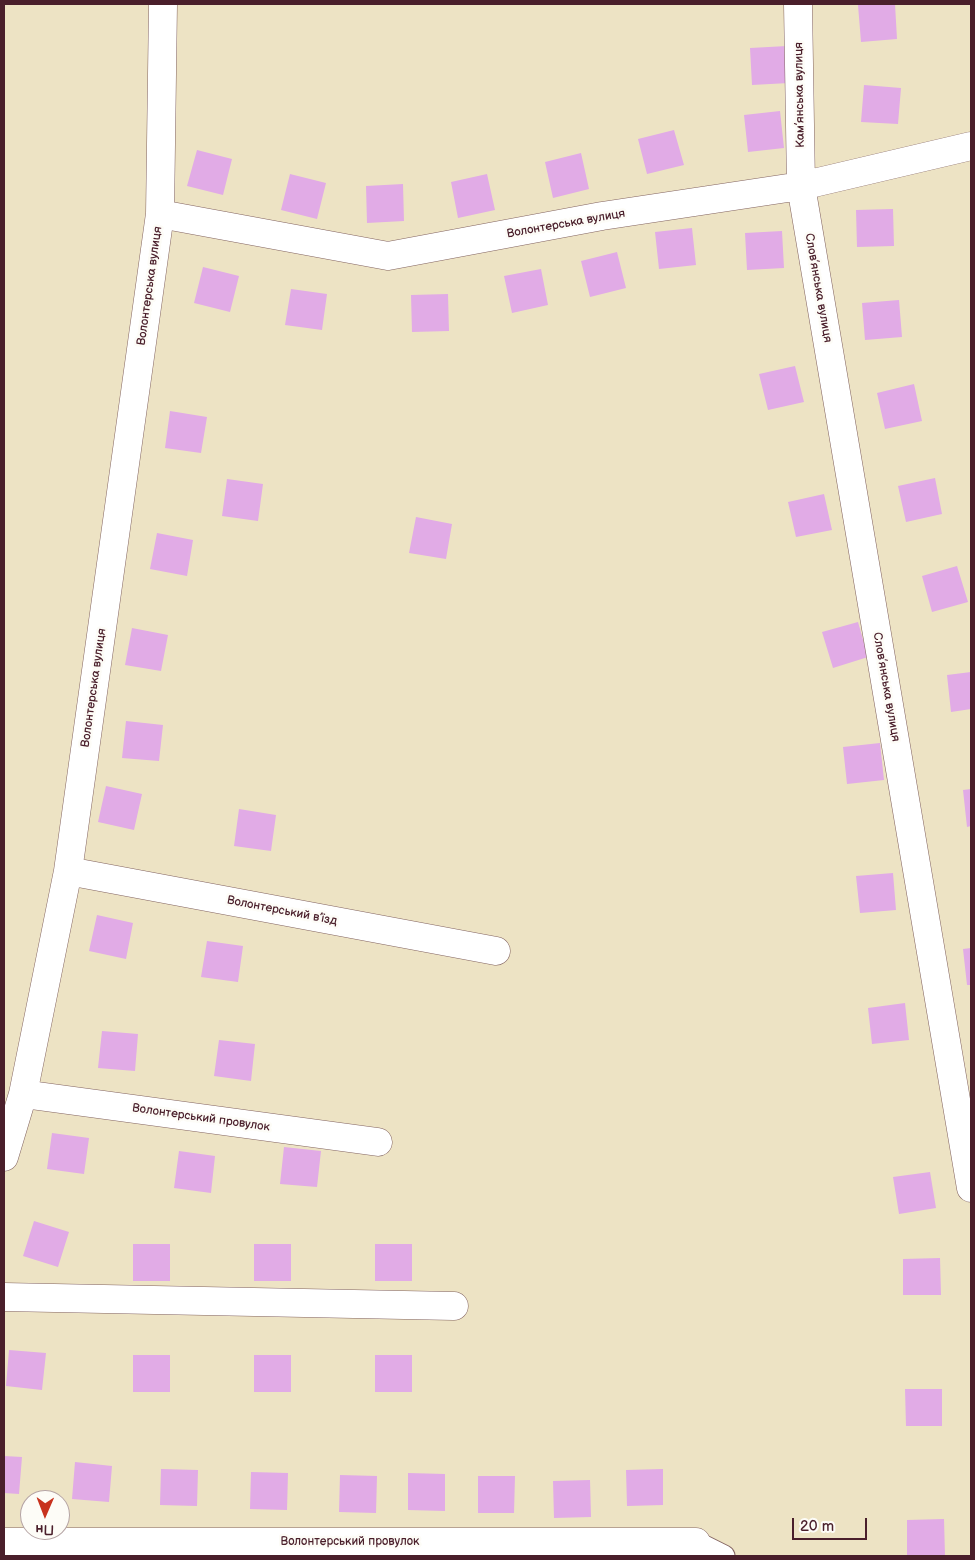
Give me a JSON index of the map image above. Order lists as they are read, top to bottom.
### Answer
{
  "streets": {
    "street": [
      "Кам’янська вулиця",
      "Волонтерська вулиця",
      "Слов’янська вулиця",
      "Волонтерський в’їзд",
      "Волонтерський провулок"
    ]
  },
  "crossings": [
    ["Кам’янська вулиця", "Волонтерська вулиця"],
    ["Кам’янська вулиця", "Слов’янська вулиця"],
    ["Волонтерська вулиця", "Слов’янська вулиця"],
    ["Волонтерська вулиця", "Волонтерський в’їзд"],
    ["Волонтерська вулиця", "Волонтерський провулок"]
  ],
  "scale_bar": "20 m",
  "north": "bottom"
}
